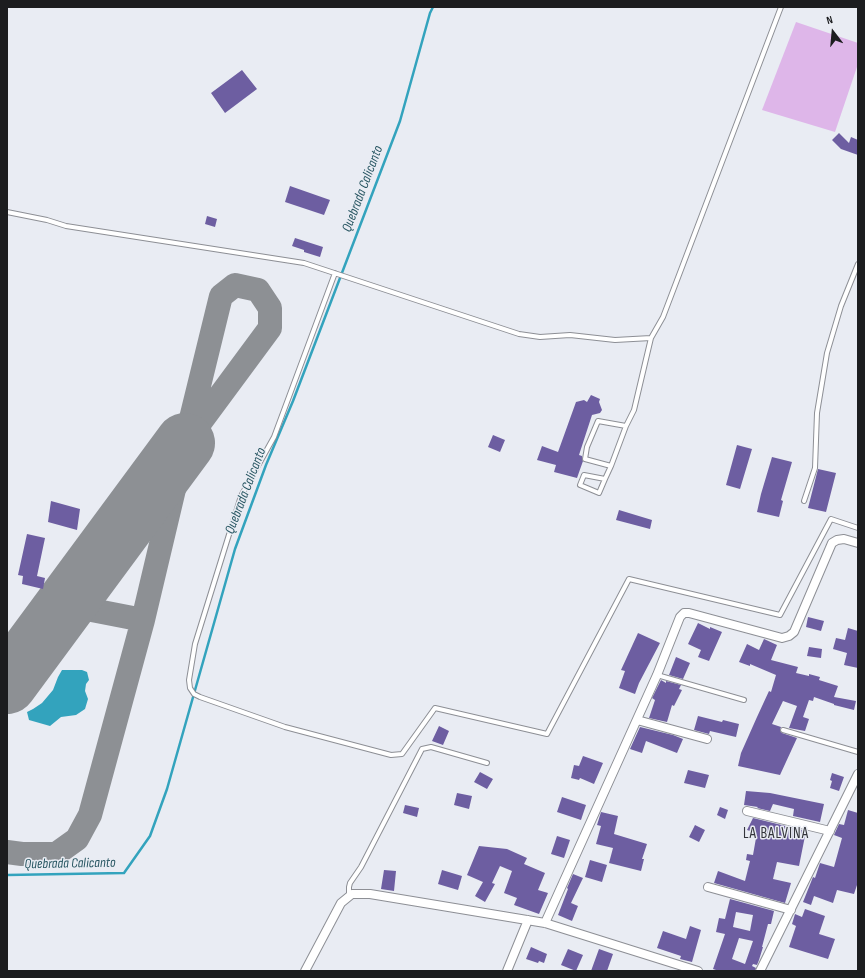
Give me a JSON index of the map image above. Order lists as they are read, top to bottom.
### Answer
{
  "districts": ["LA BALVINA"],
  "water": ["Quebrada Calicanto"],
  "north": "top"
}
